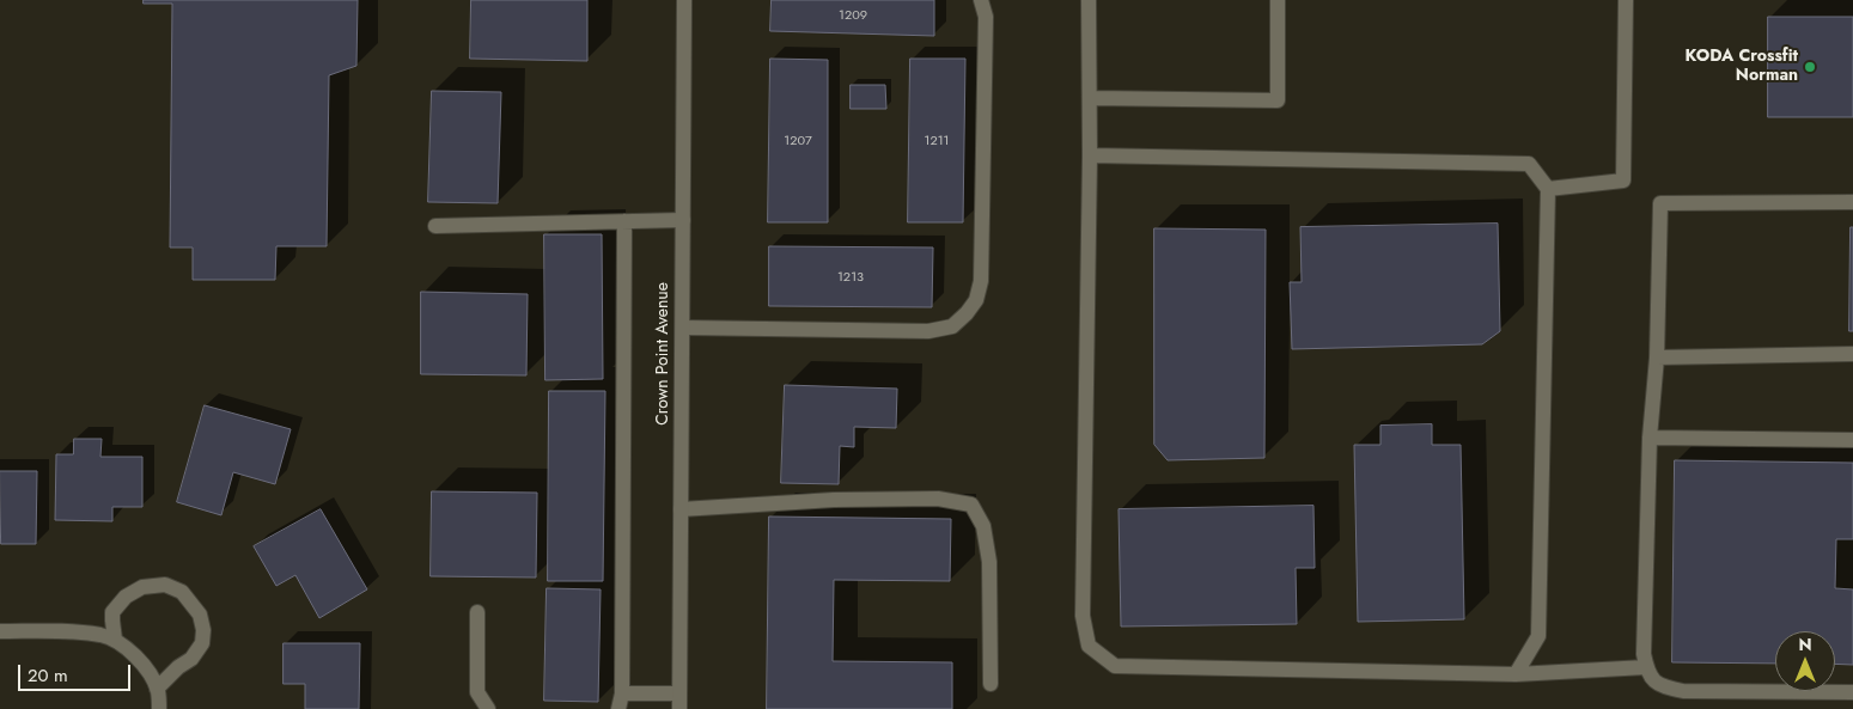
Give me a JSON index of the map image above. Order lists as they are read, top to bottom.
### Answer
{
  "streets": {
    "street": ["Crown Point Avenue"]
  },
  "places": ["KODA Crossfit Norman"],
  "house_numbers": [
    "1209",
    "1207",
    "1211",
    "1213"
  ],
  "scale_bar": "20 m",
  "north": "top"
}
